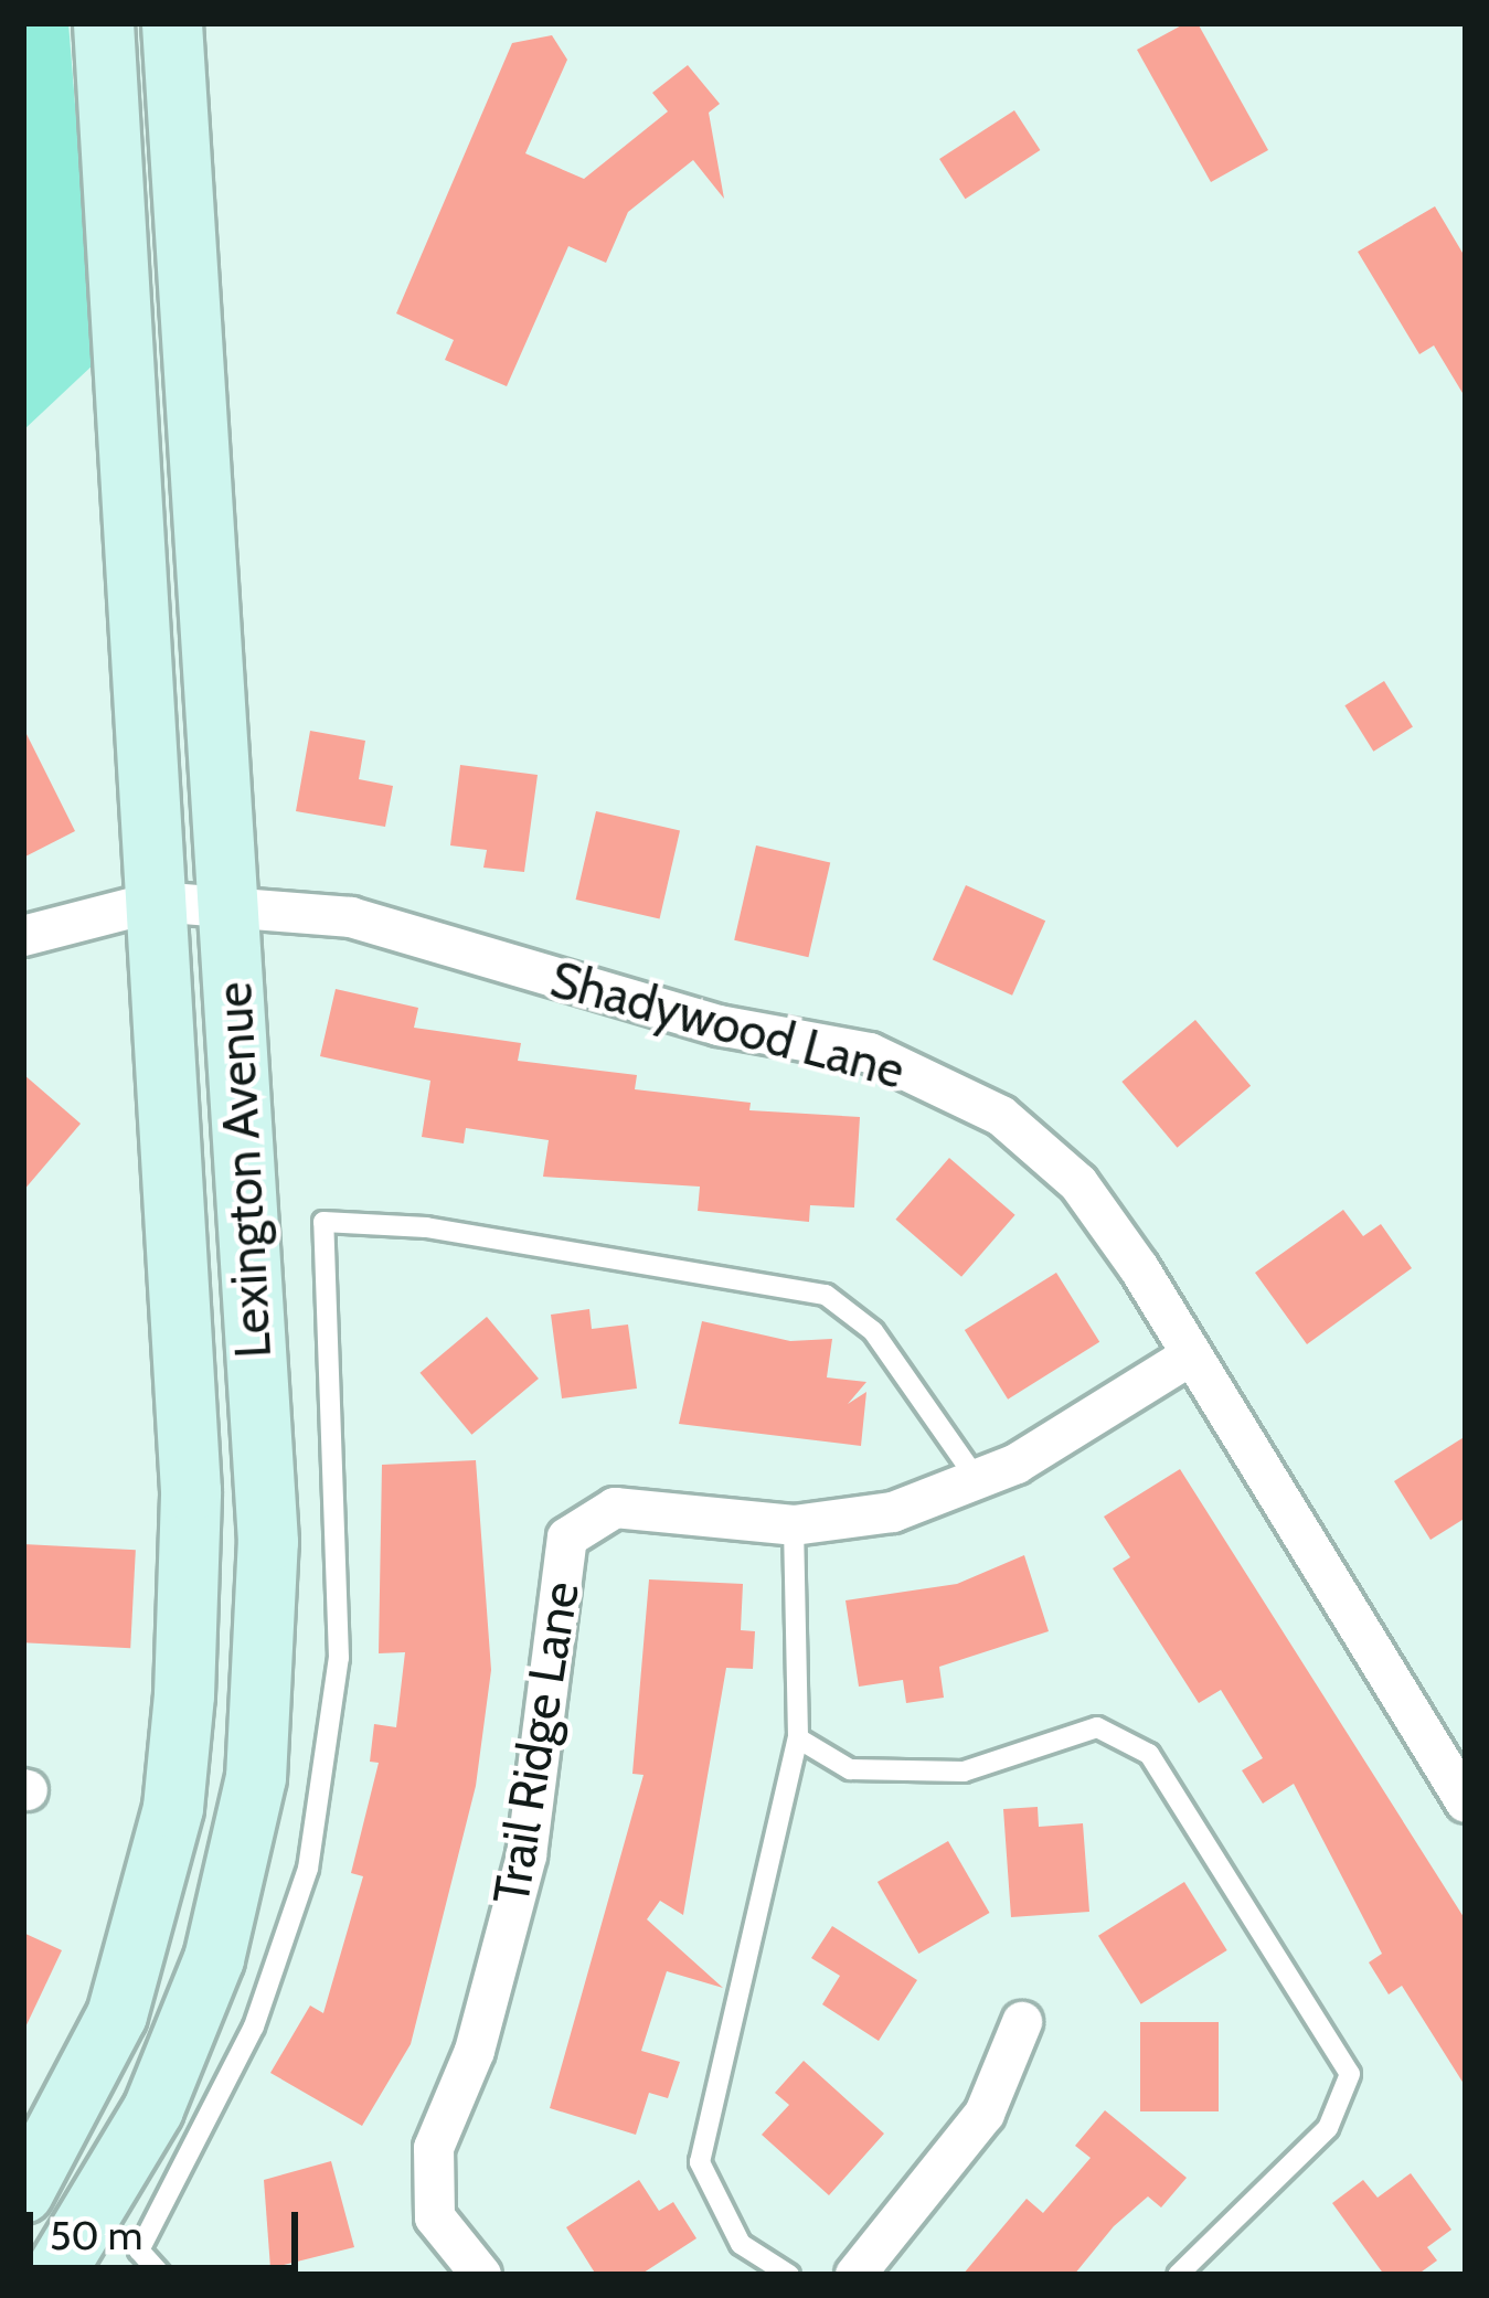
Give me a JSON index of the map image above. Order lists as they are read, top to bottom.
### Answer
{
  "streets": {
    "street": ["Shadywood Lane", "Lexington Avenue", "Trail Ridge Lane"]
  },
  "crossings": [
    ["Shadywood Lane", "Lexington Avenue"],
    ["Shadywood Lane", "Trail Ridge Lane"]
  ],
  "scale_bar": "50 m"
}
